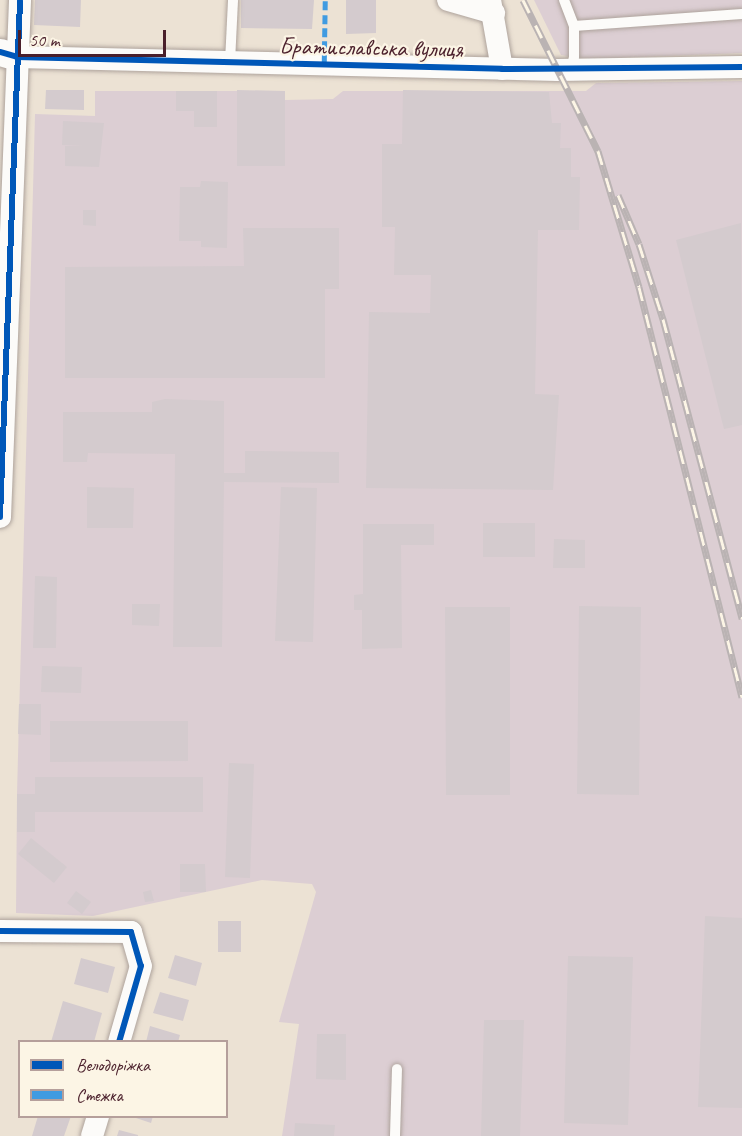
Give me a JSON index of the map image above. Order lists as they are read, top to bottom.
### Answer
{
  "streets": {
    "street": ["Братиславська вулиця"]
  },
  "legend": ["Велодоріжка", "Стежка"],
  "scale_bar": "50 m"
}
